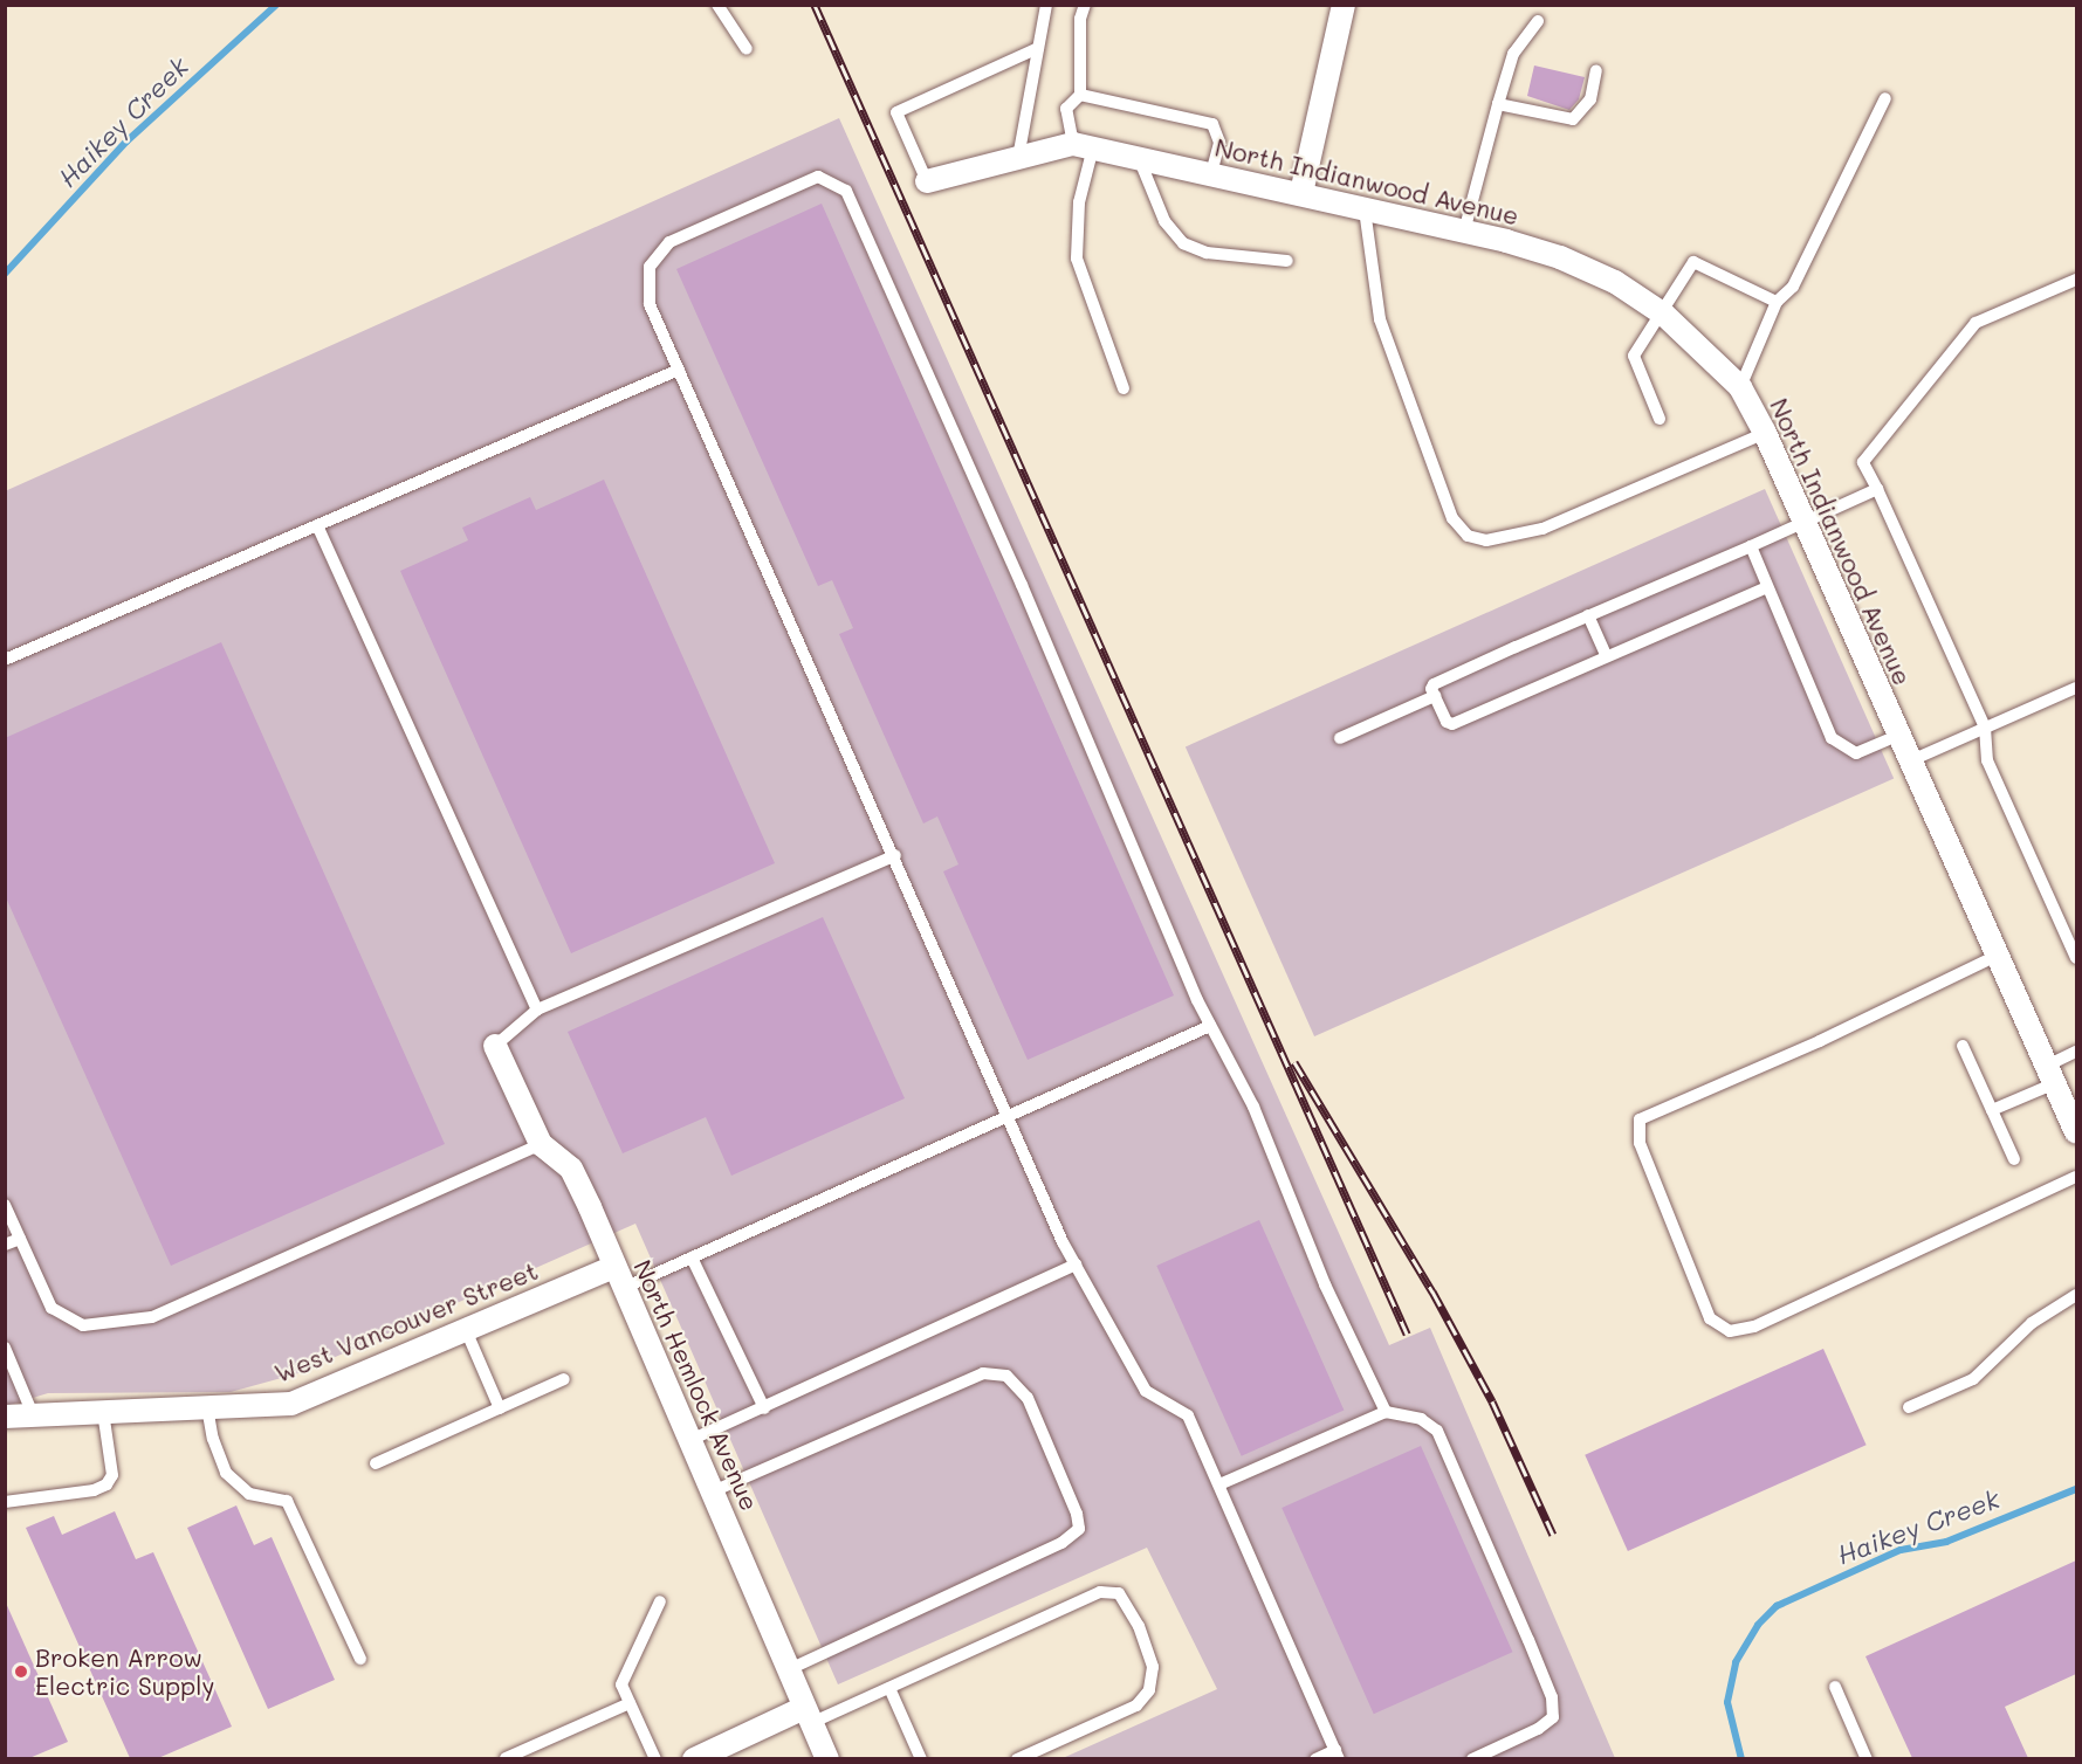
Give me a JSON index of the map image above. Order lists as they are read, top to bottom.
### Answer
{
  "streets": {
    "street": ["North Indianwood Avenue", "West Vancouver Street", "North Hemlock Avenue"]
  },
  "crossings": [
    ["West Vancouver Street", "North Hemlock Avenue"]
  ],
  "water": ["Haikey Creek"],
  "places": ["Broken Arrow Electric Supply"]
}
